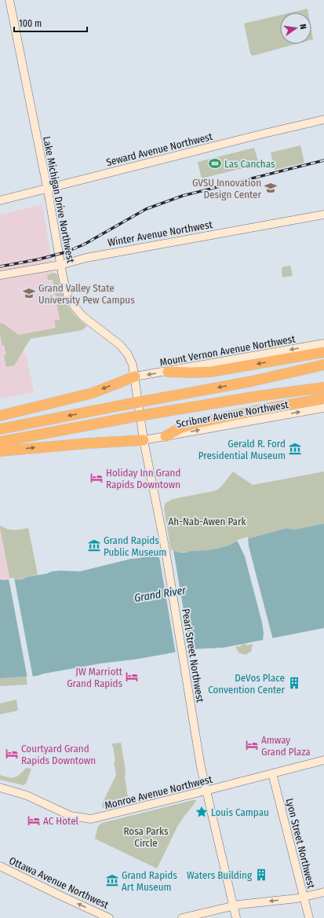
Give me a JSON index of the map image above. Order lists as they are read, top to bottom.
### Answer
{
  "streets": {
    "street": [
      "Seward Avenue Northwest",
      "Lake Michigan Drive Northwest",
      "Winter Avenue Northwest",
      "Mount Vernon Avenue Northwest",
      "Scribner Avenue Northwest",
      "Pearl Street Northwest",
      "Monroe Avenue Northwest",
      "Lyon Street Northwest",
      "Ottawa Avenue Northwest"
    ]
  },
  "crossings": [
    ["Seward Avenue Northwest", "Lake Michigan Drive Northwest"],
    ["Lake Michigan Drive Northwest", "Winter Avenue Northwest"],
    ["Lake Michigan Drive Northwest", "Mount Vernon Avenue Northwest"],
    ["Lake Michigan Drive Northwest", "Pearl Street Northwest"],
    ["Mount Vernon Avenue Northwest", "Pearl Street Northwest"],
    ["Scribner Avenue Northwest", "Pearl Street Northwest"],
    ["Pearl Street Northwest", "Monroe Avenue Northwest"],
    ["Monroe Avenue Northwest", "Lyon Street Northwest"]
  ],
  "one_way": ["Mount Vernon Avenue Northwest", "Scribner Avenue Northwest", "Ottawa Avenue Northwest"],
  "water": ["Grand River"],
  "parks": ["Ah-Nab-Awen Park", "Rosa Parks Circle"],
  "places": {
    "sports": ["Las Canchas"],
    "school or university": ["GVSU Innovation Design Center", "Grand Valley State University Pew Campus"],
    "museum": ["Gerald R. Ford Presidential Museum", "Grand Rapids Public Museum", "Grand Rapids Art Museum"],
    "hotel": [
      "Holiday Inn Grand Rapids Downtown",
      "JW Marriott Grand Rapids",
      "Amway Grand Plaza",
      "Courtyard Grand Rapids Downtown",
      "AC Hotel"
    ],
    "building": ["DeVos Place Convention Center", "Waters Building"],
    "place": ["Louis Campau"]
  },
  "scale_bar": "100 m",
  "north": "right"
}
